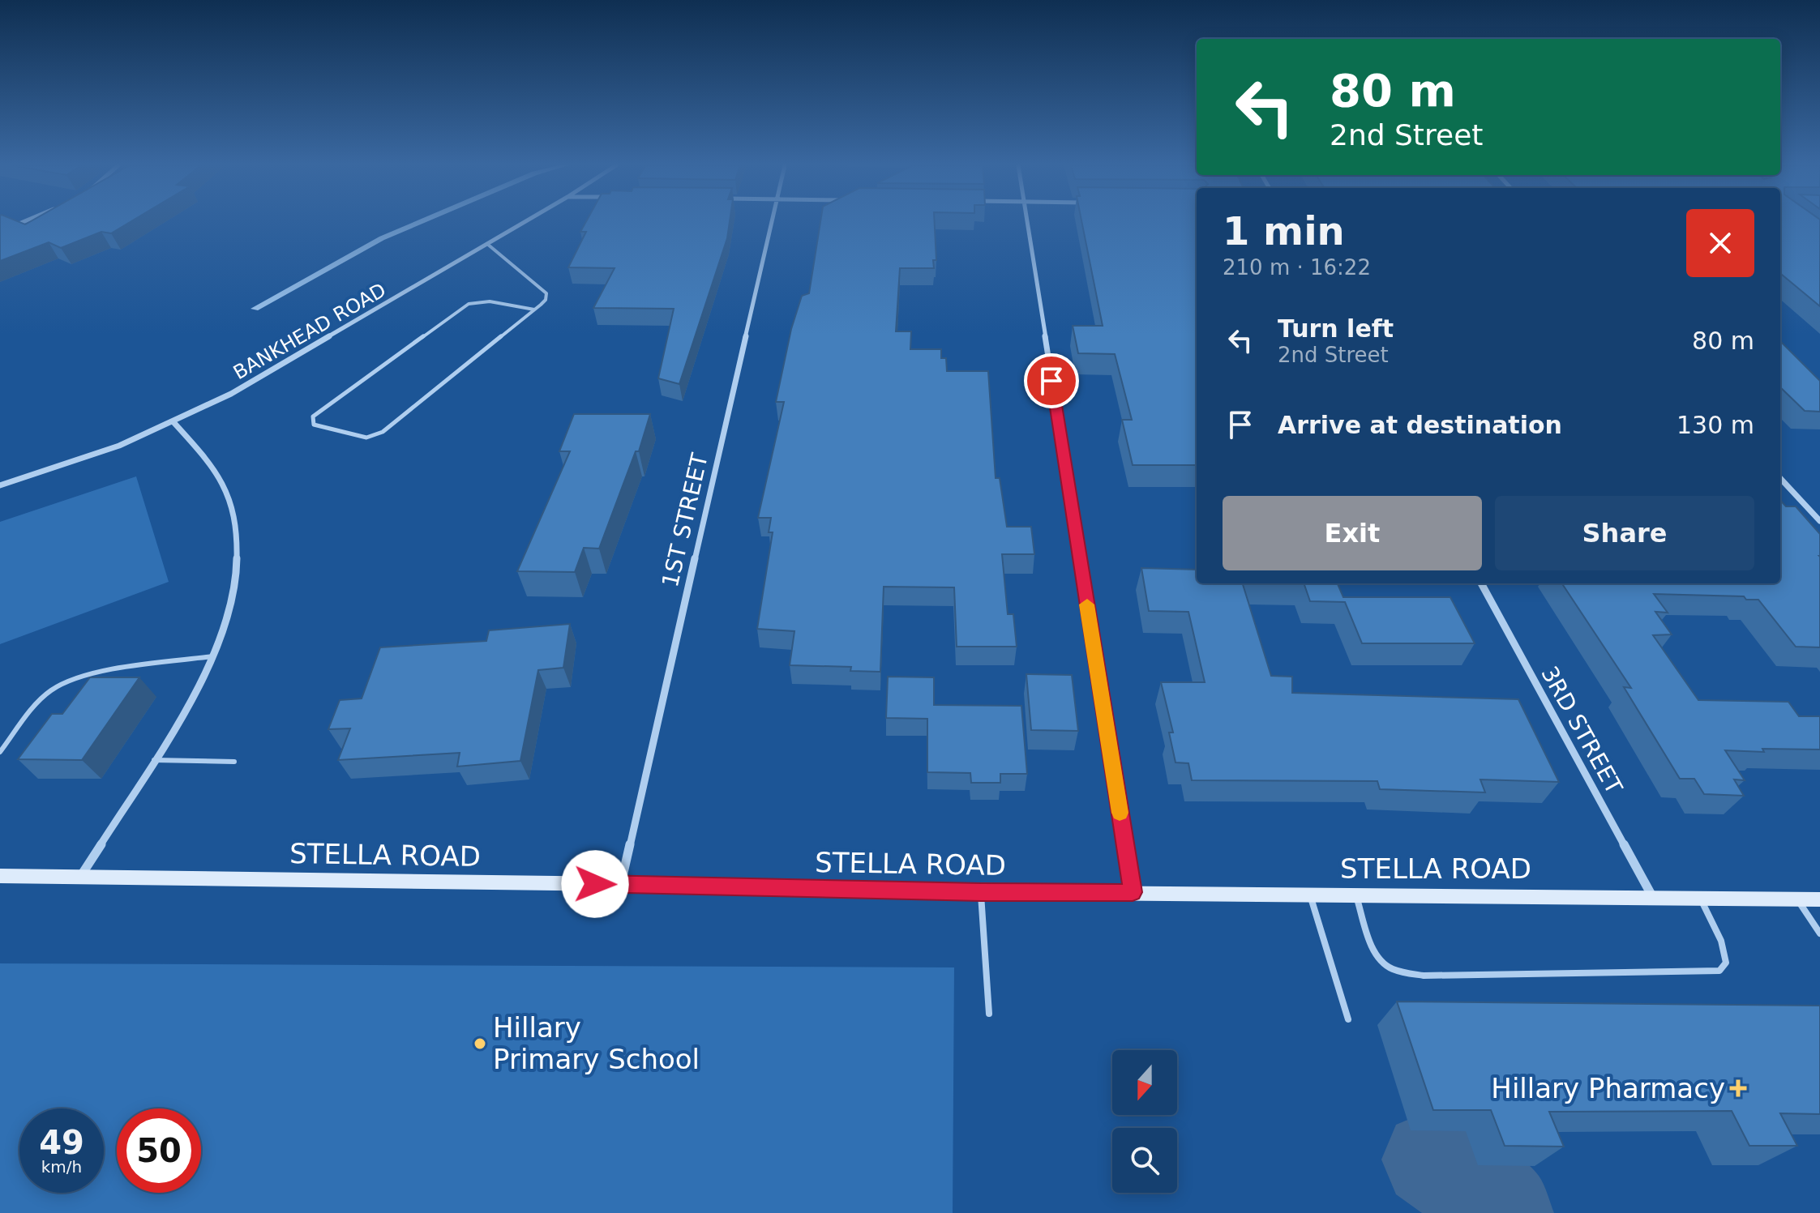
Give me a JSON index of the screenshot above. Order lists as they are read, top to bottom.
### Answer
{
  "streets": {
    "main road": ["STELLA ROAD"],
    "street": ["BANKHEAD ROAD", "1ST STREET", "3RD STREET"]
  },
  "crossings": [
    ["1ST STREET", "STELLA ROAD"],
    ["3RD STREET", "STELLA ROAD"]
  ],
  "places": {
    "other": ["Hillary Primary School"],
    "health": ["Hillary Pharmacy"]
  },
  "north": "bottom",
  "page": {
    "turn": ["80 m", "2nd Street"],
    "heading": ["1 min", "210 m · 16:22"],
    "list": [
      {
        "name": "Turn left",
        "note": "2nd Street",
        "value": "80 m"
      },
      {
        "name": "Arrive at destination",
        "value": "130 m"
      }
    ],
    "buttons": ["Exit", "Share"],
    "speed": "49 km/h",
    "limit": "50"
  }
}
